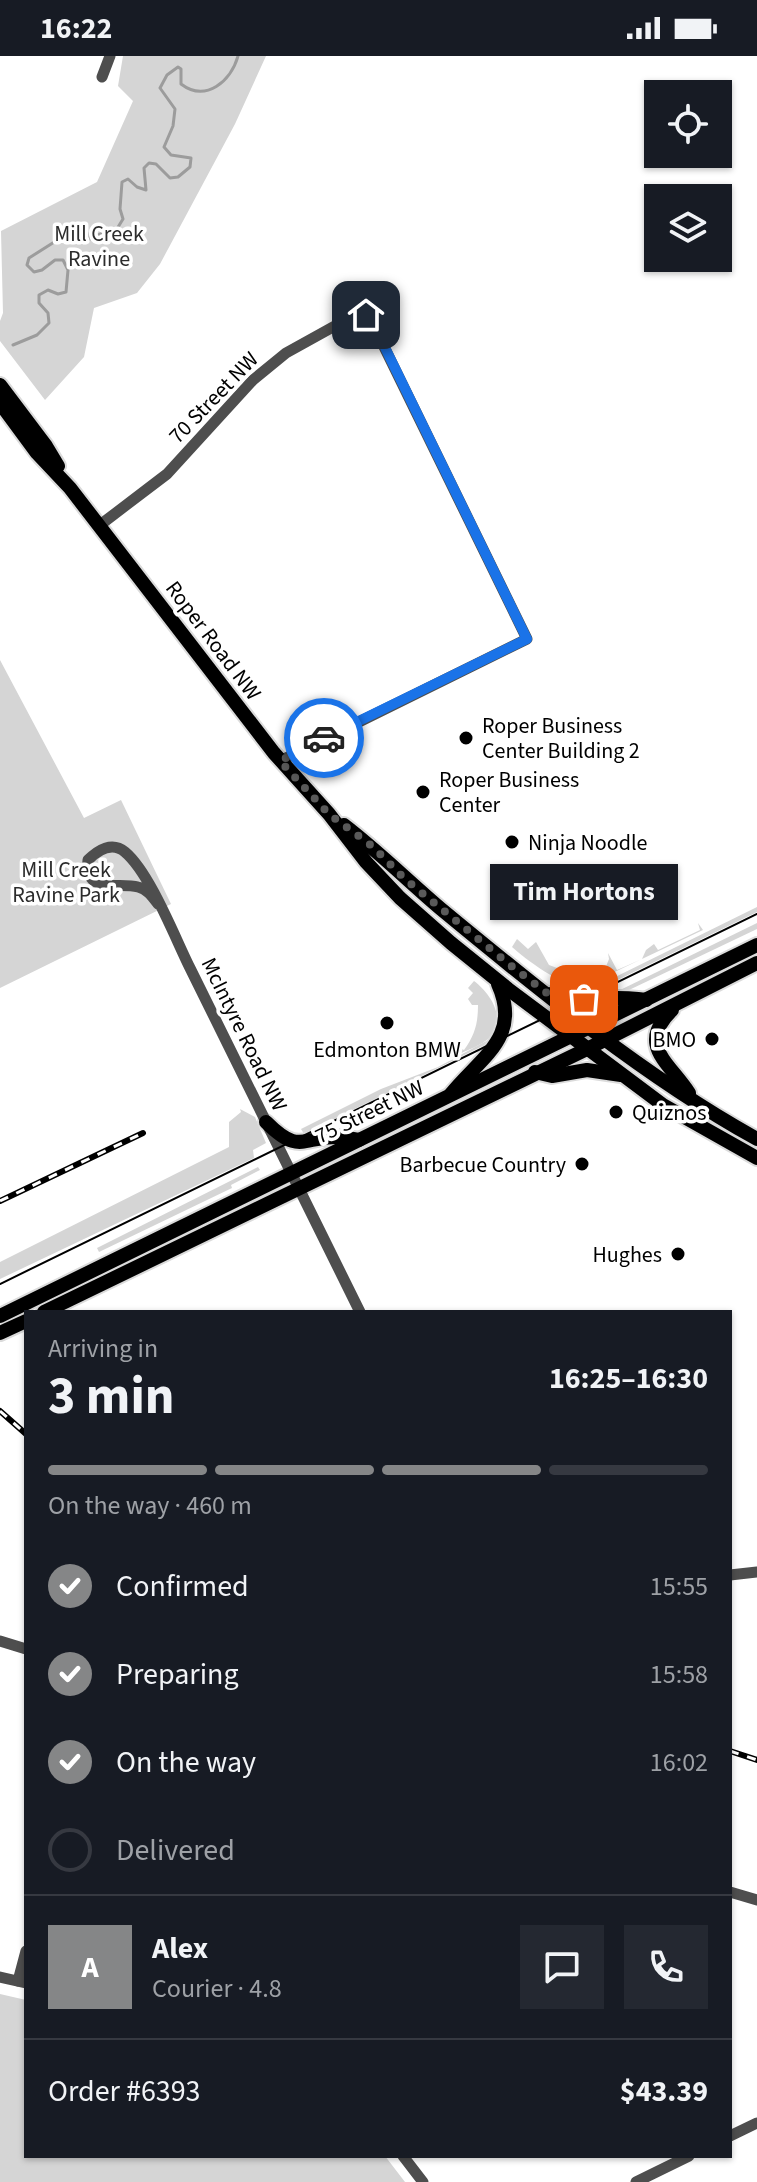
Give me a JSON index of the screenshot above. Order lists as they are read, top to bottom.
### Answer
{
  "streets": {
    "main road": ["Roper Road NW", "75 Street NW"],
    "street": ["70 Street NW", "McIntyre Road NW"]
  },
  "crossings": [
    ["70 Street NW", "Roper Road NW"],
    ["Roper Road NW", "75 Street NW"],
    ["McIntyre Road NW", "75 Street NW"]
  ],
  "parks": ["Mill Creek Ravine", "Mill Creek Ravine Park"],
  "places": [
    "Roper Business Center Building 2",
    "Roper Business Center",
    "Ninja Noodle",
    "Tim Hortons",
    "Edmonton BMW",
    "BMO",
    "Quiznos",
    "Barbecue Country",
    "Hughes"
  ],
  "page": {
    "status": "16:22",
    "bubble": "Tim Hortons",
    "heading": ["3 min", "Arriving in", "16:25–16:30"],
    "panel": [
      "Alex",
      "Courier · 4.8",
      "Order #6393",
      "$43.39"
    ],
    "bar": "On the way · 460 m",
    "list": [
      ["Confirmed", "15:55"],
      ["Preparing", "15:58"],
      ["On the way", "16:02"],
      "Delivered"
    ],
    "round": "A"
  }
}
